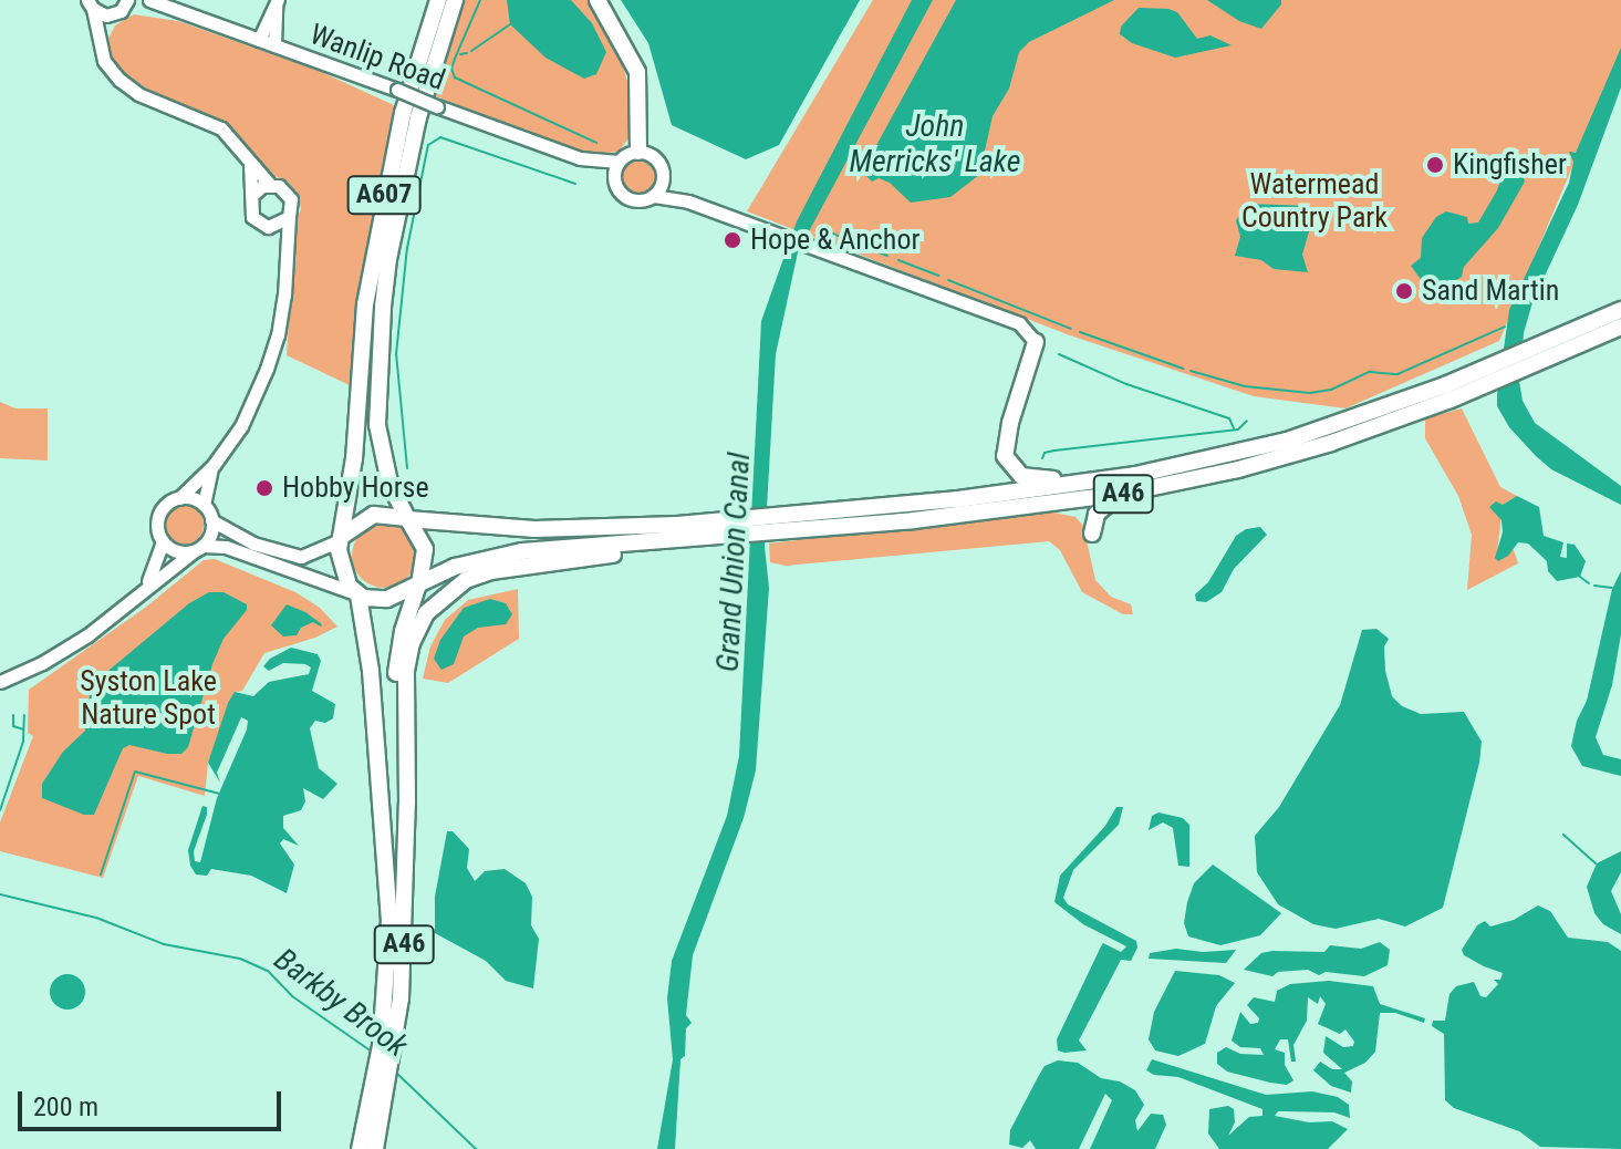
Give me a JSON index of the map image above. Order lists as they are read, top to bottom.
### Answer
{
  "streets": {
    "highway": ["A607", "A46"],
    "street": ["Wanlip Road"]
  },
  "crossings": [
    ["A607", "A46"]
  ],
  "water": ["John Merricks' Lake", "Grand Union Canal", "Barkby Brook"],
  "parks": ["Watermead Country Park", "Syston Lake Nature Spot"],
  "places": [
    "Kingfisher",
    "Hope & Anchor",
    "Sand Martin",
    "Hobby Horse"
  ],
  "scale_bar": "200 m"
}
